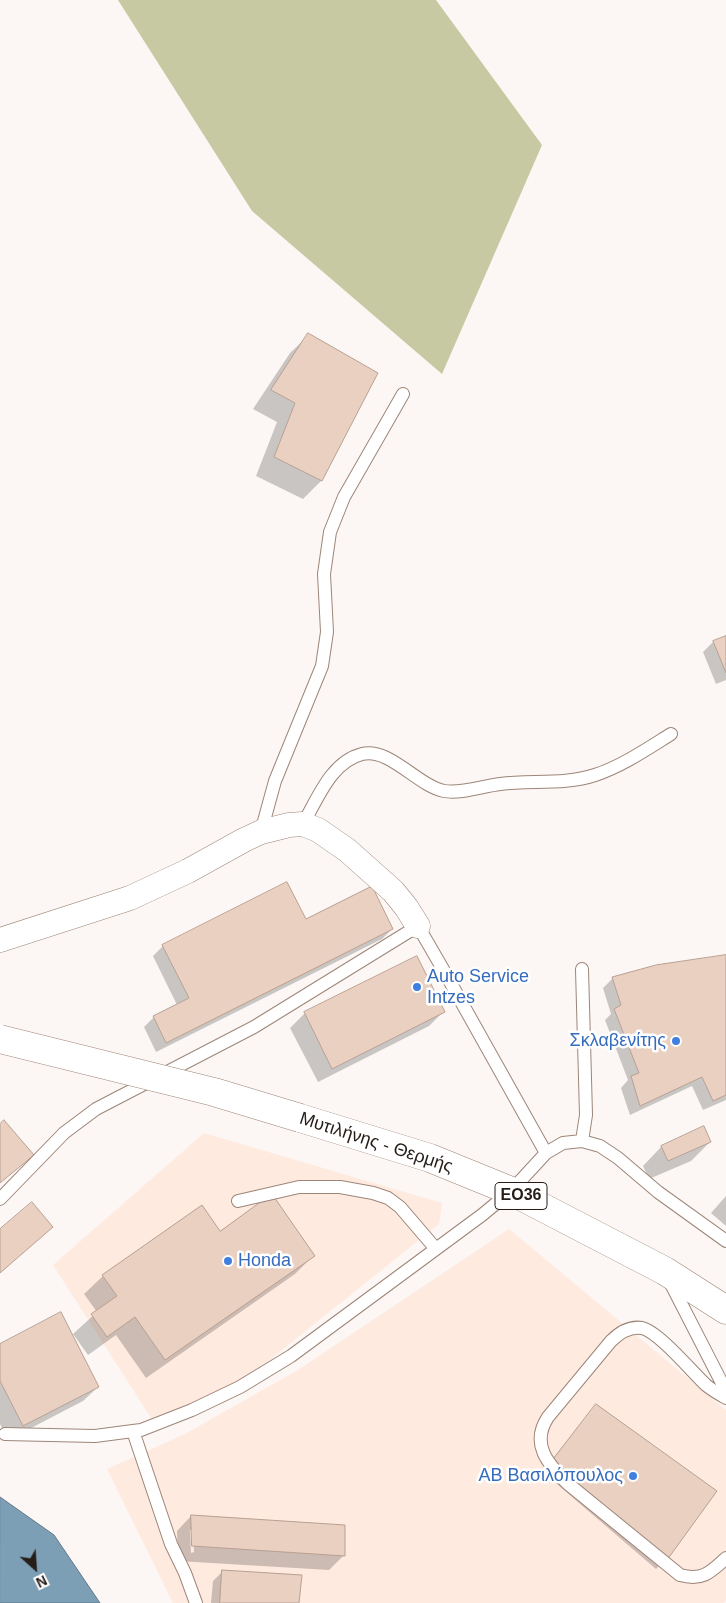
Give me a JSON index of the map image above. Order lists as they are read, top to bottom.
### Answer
{
  "streets": {
    "main road": ["Μυτιλήνης - Θερμής", "ΕΟ36"]
  },
  "places": [
    "Auto Service Intzes",
    "Σκλαβενίτης",
    "Honda",
    "ΑΒ Βασιλόπουλος"
  ],
  "north": "bottom right"
}
